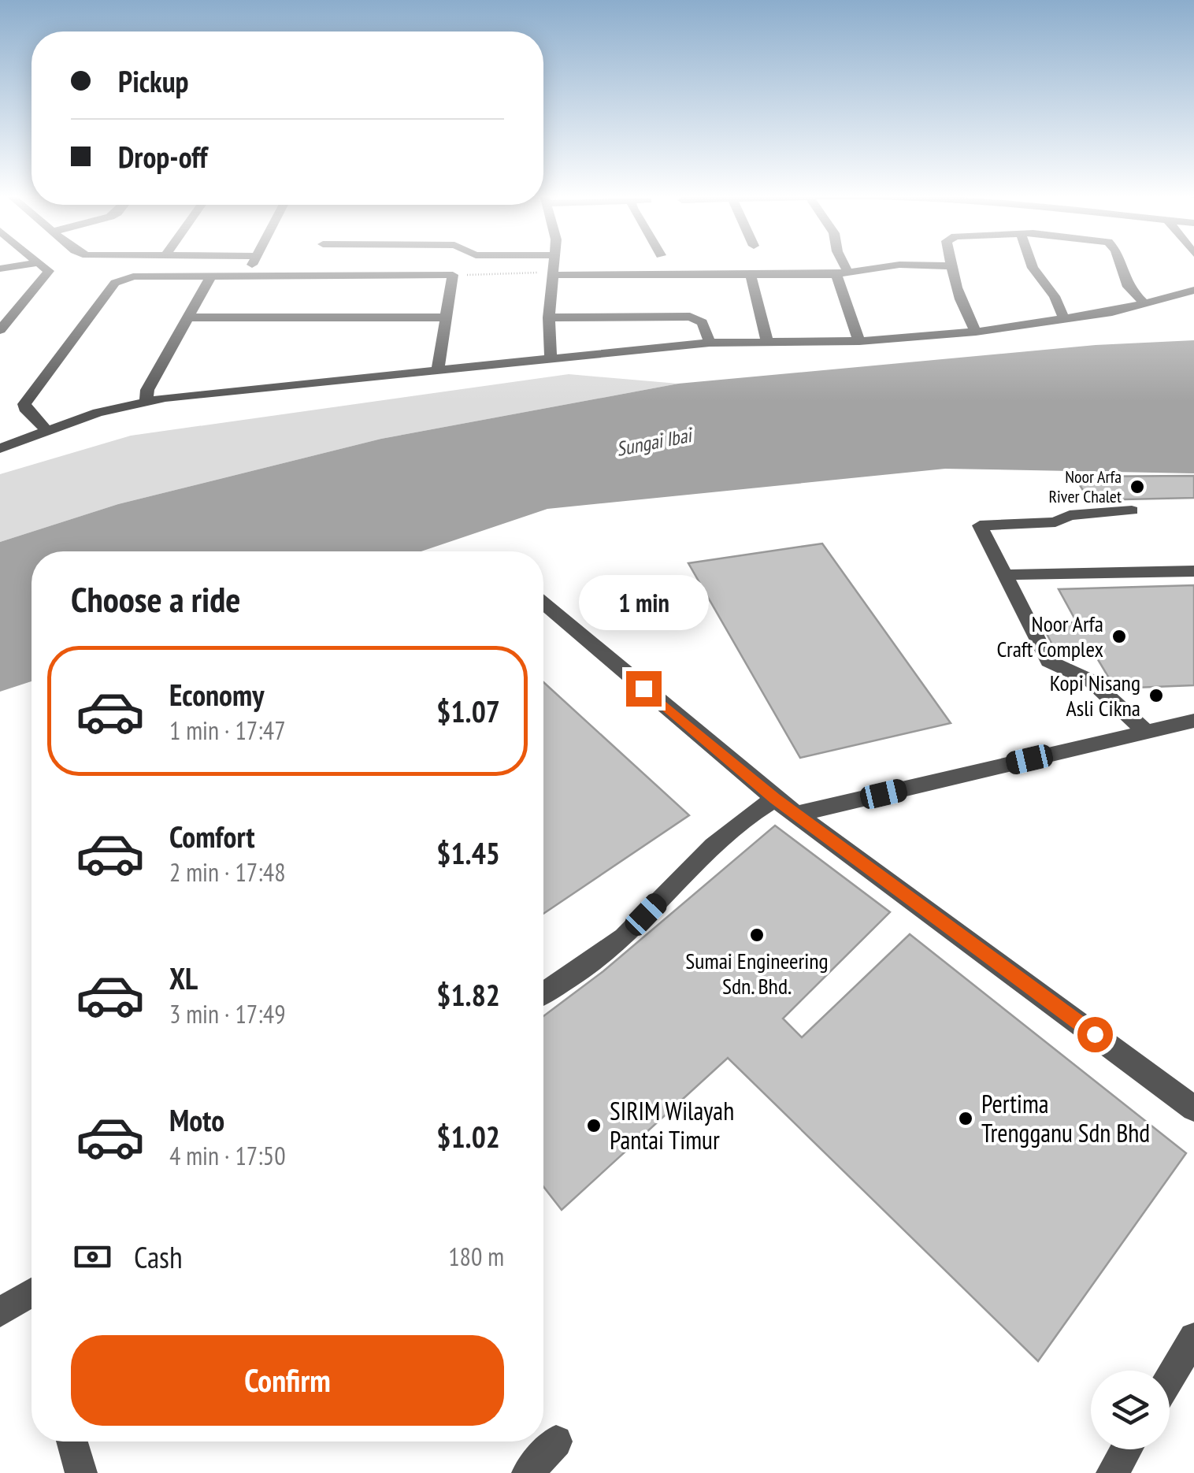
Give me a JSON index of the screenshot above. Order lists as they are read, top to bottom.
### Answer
{
  "water": ["Sungai Ibai"],
  "places": [
    "Noor Arfa River Chalet",
    "Noor Arfa Craft Complex",
    "Kopi Nisang Asli Cikna",
    "Sumai Engineering Sdn. Bhd.",
    "Pertima Trengganu Sdn Bhd",
    "SIRIM Wilayah Pantai Timur"
  ],
  "page": {
    "banner": ["Pickup", "Drop-off"],
    "heading": "Choose a ride",
    "bubble": "1 min",
    "list": [
      {
        "name": "Economy",
        "note": "1 min · 17:47",
        "value": "$1.07"
      },
      {
        "name": "Comfort",
        "note": "2 min · 17:48",
        "value": "$1.45"
      },
      {
        "name": "XL",
        "note": "3 min · 17:49",
        "value": "$1.82"
      },
      {
        "name": "Moto",
        "note": "4 min · 17:50",
        "value": "$1.02"
      }
    ],
    "pay": ["Cash", "180 m"],
    "buttons": "Confirm"
  }
}
